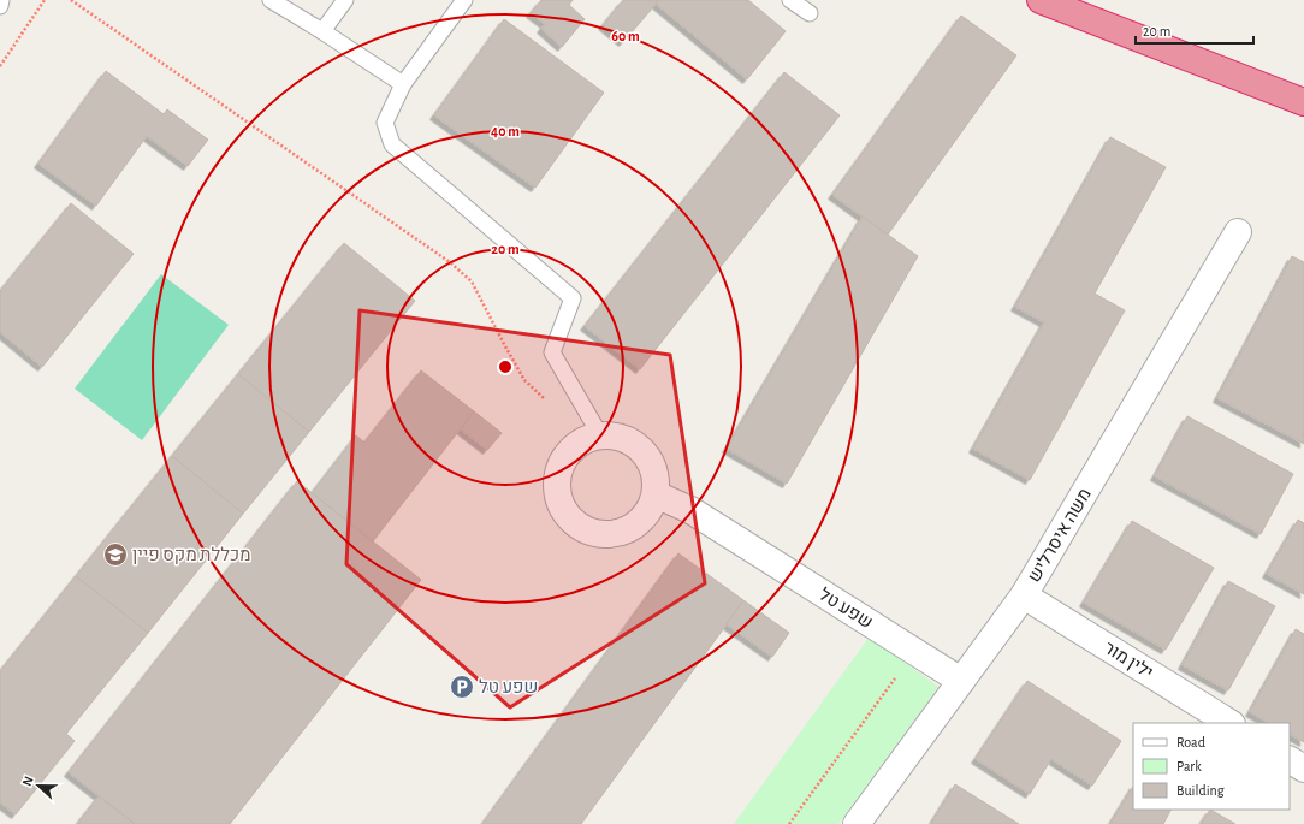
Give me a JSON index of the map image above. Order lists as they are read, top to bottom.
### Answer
{
  "streets": {
    "street": ["משה איסרליש", "שפע טל", "ילין מור"]
  },
  "crossings": [
    ["משה איסרליש", "שפע טל"],
    ["משה איסרליש", "ילין מור"]
  ],
  "places": {
    "school or university": ["מכללת מקס פיין"],
    "parking": ["שפע טל"]
  },
  "legend": ["Road", "Park", "Building"],
  "scale_bar": "20 m",
  "north": "left",
  "rings": ["60 m", "40 m", "20 m"]
}
